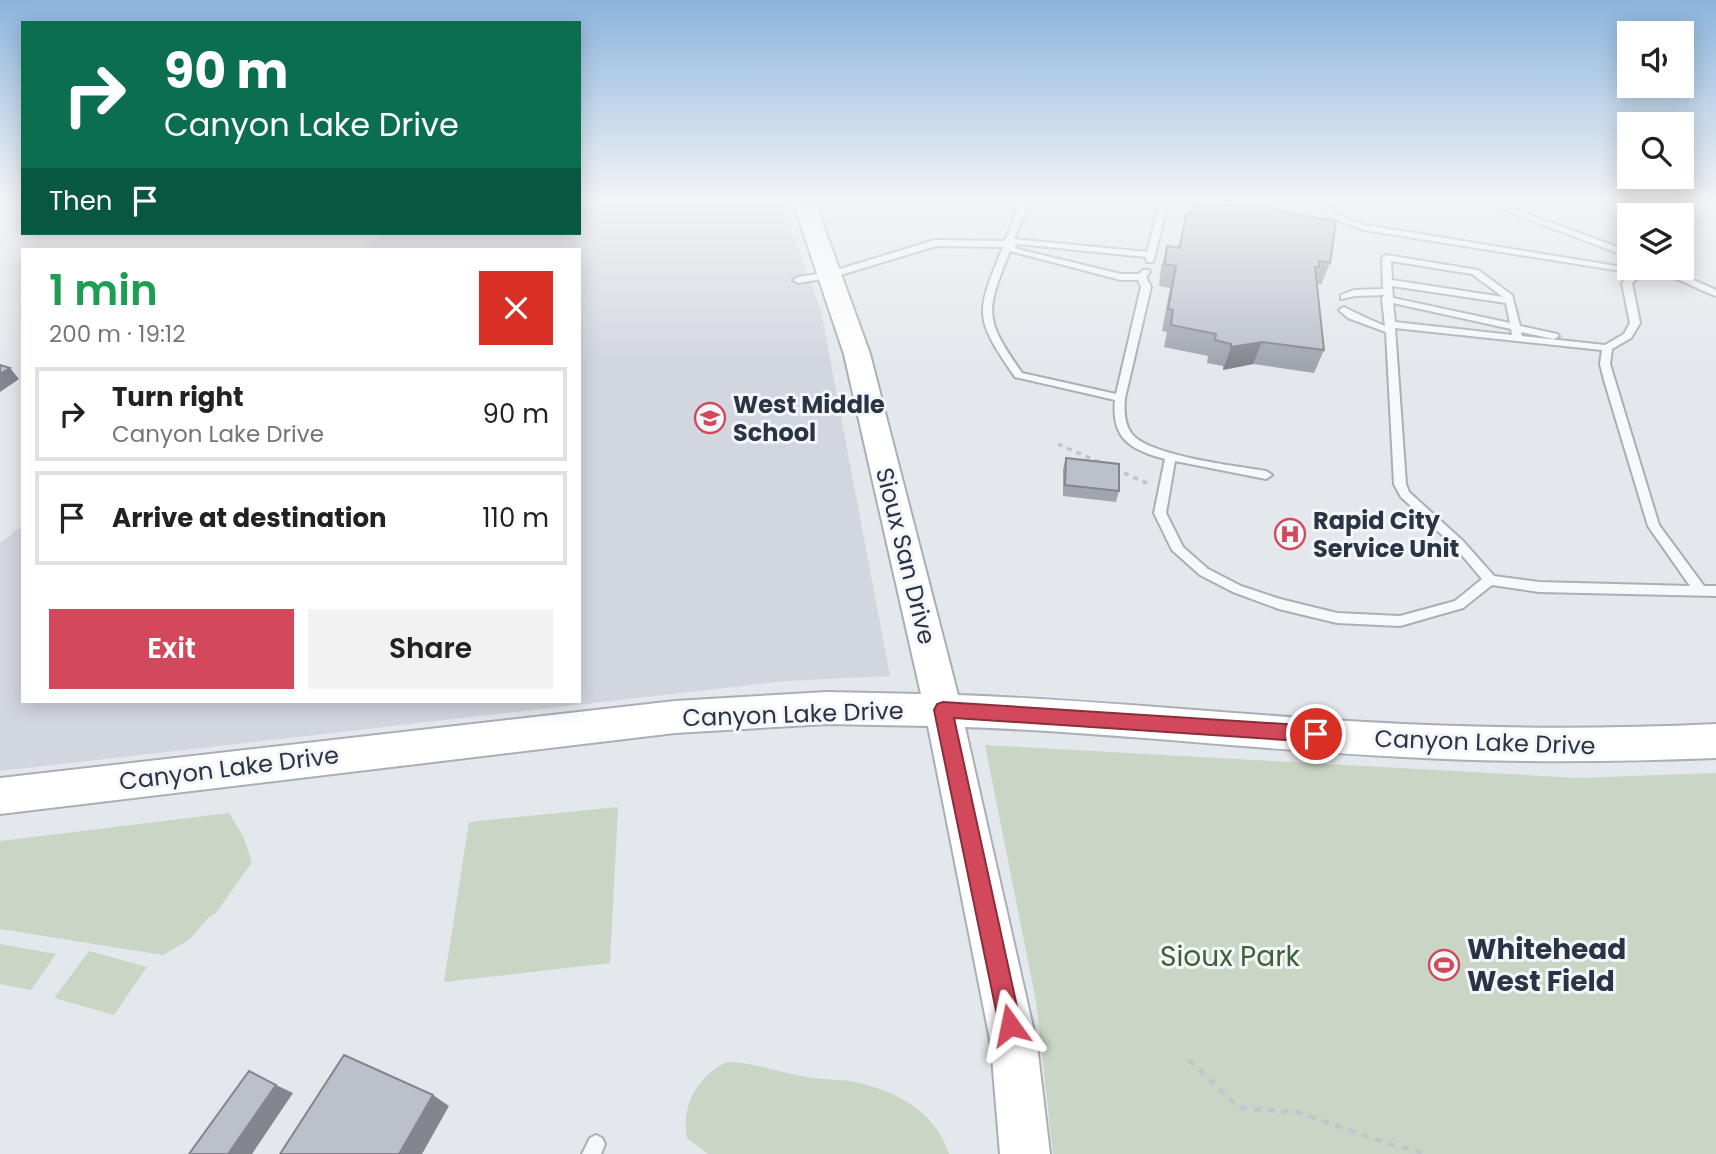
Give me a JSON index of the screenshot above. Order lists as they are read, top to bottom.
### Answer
{
  "streets": {
    "street": ["Sioux San Drive", "Canyon Lake Drive"]
  },
  "crossings": [
    ["Sioux San Drive", "Canyon Lake Drive"]
  ],
  "parks": ["Sioux Park"],
  "places": {
    "school or university": ["West Middle School"],
    "hospital": ["Rapid City Service Unit"],
    "sports": ["Whitehead West Field"]
  },
  "page": {
    "turn": ["90 m", "Canyon Lake Drive"],
    "then": "Then",
    "heading": ["1 min", "200 m · 19:12"],
    "list": [
      {
        "name": "Turn right",
        "note": "Canyon Lake Drive",
        "value": "90 m"
      },
      {
        "name": "Arrive at destination",
        "value": "110 m"
      }
    ],
    "buttons": ["Exit", "Share"]
  }
}
